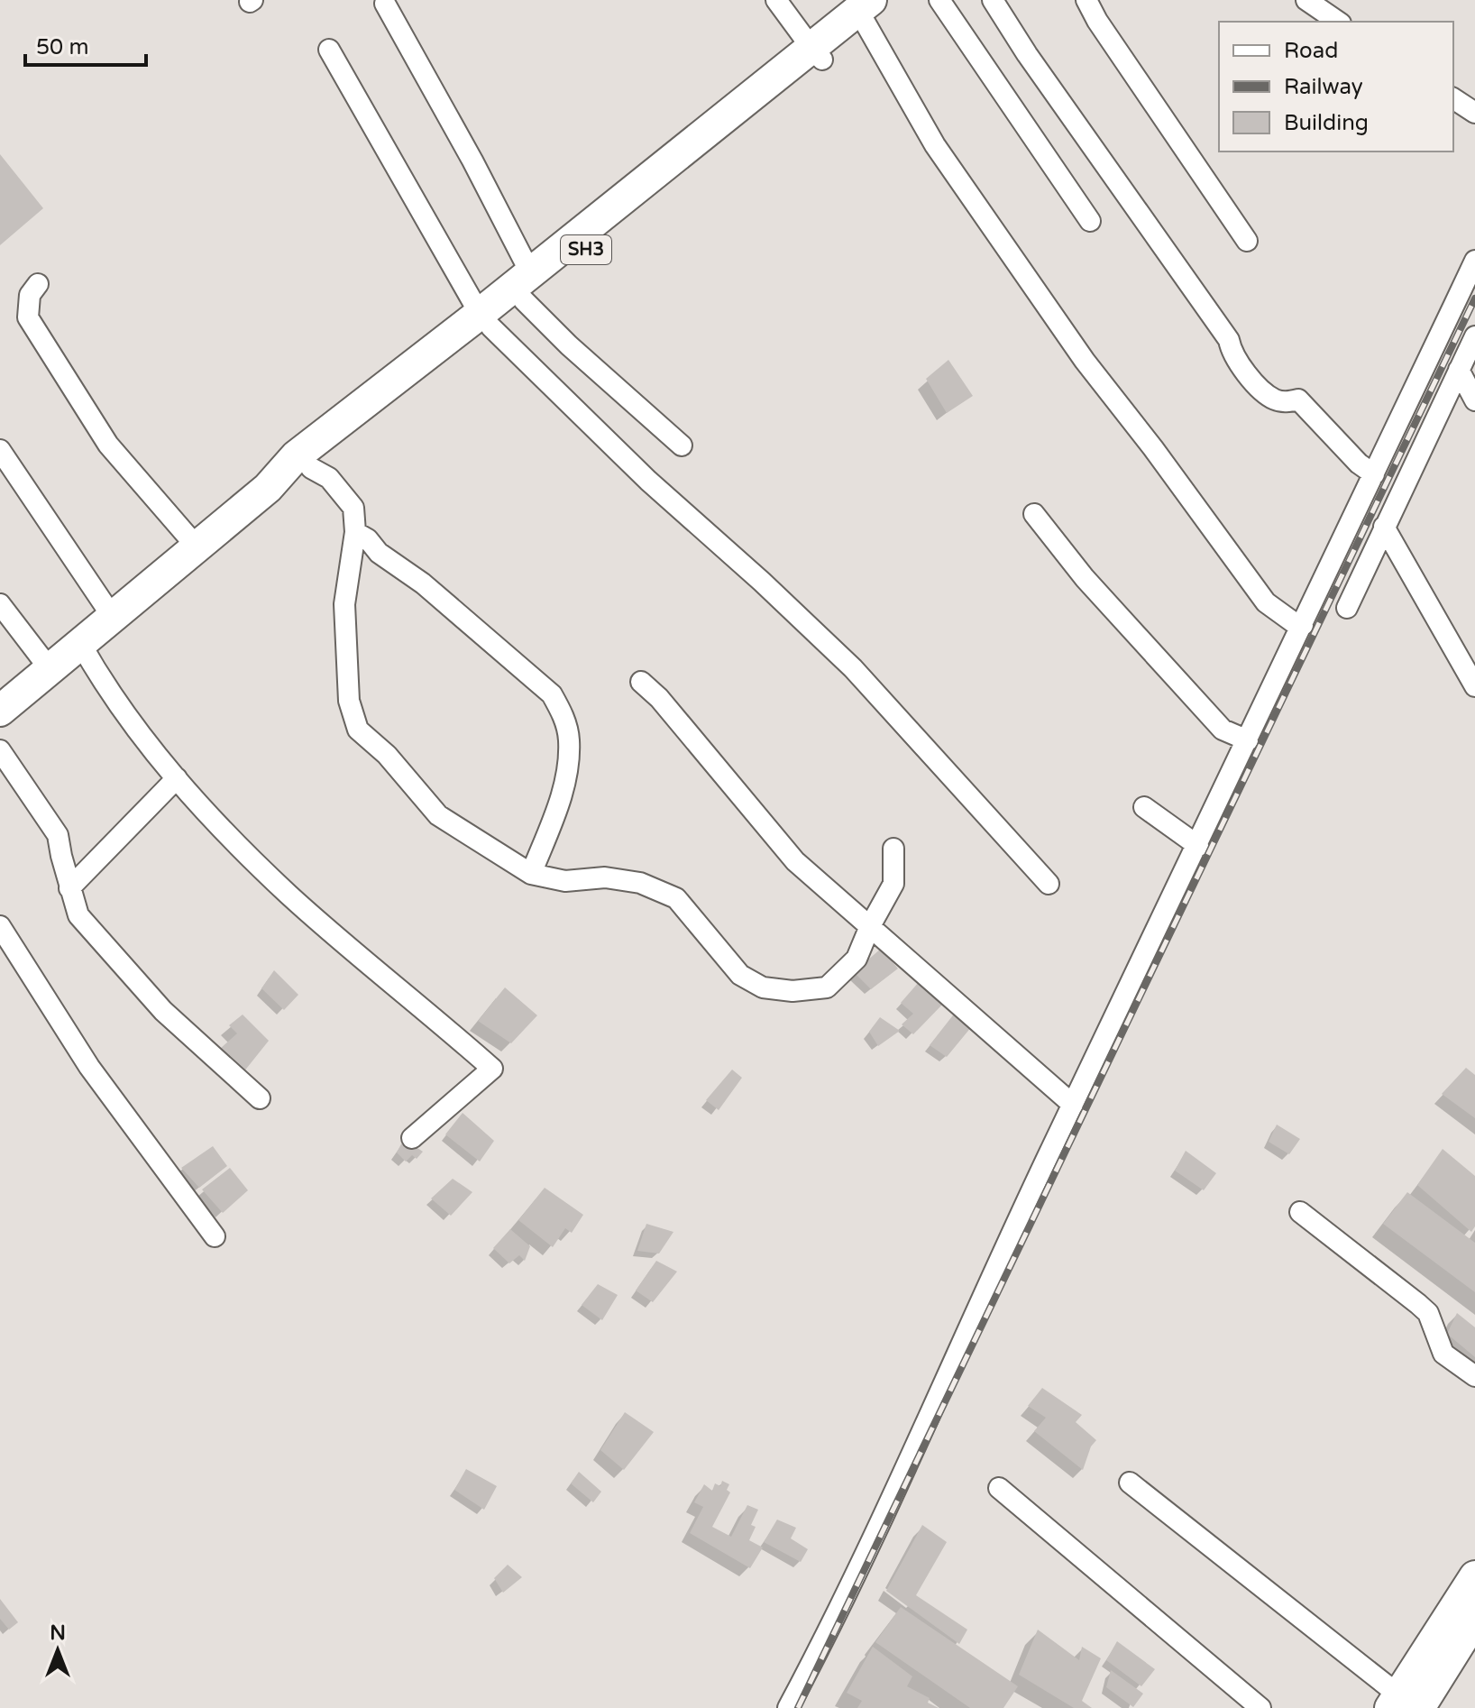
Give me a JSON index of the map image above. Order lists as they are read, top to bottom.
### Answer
{
  "streets": {
    "main road": ["SH3"]
  },
  "legend": ["Road", "Railway", "Building"],
  "scale_bar": "50 m",
  "north": "top"
}
